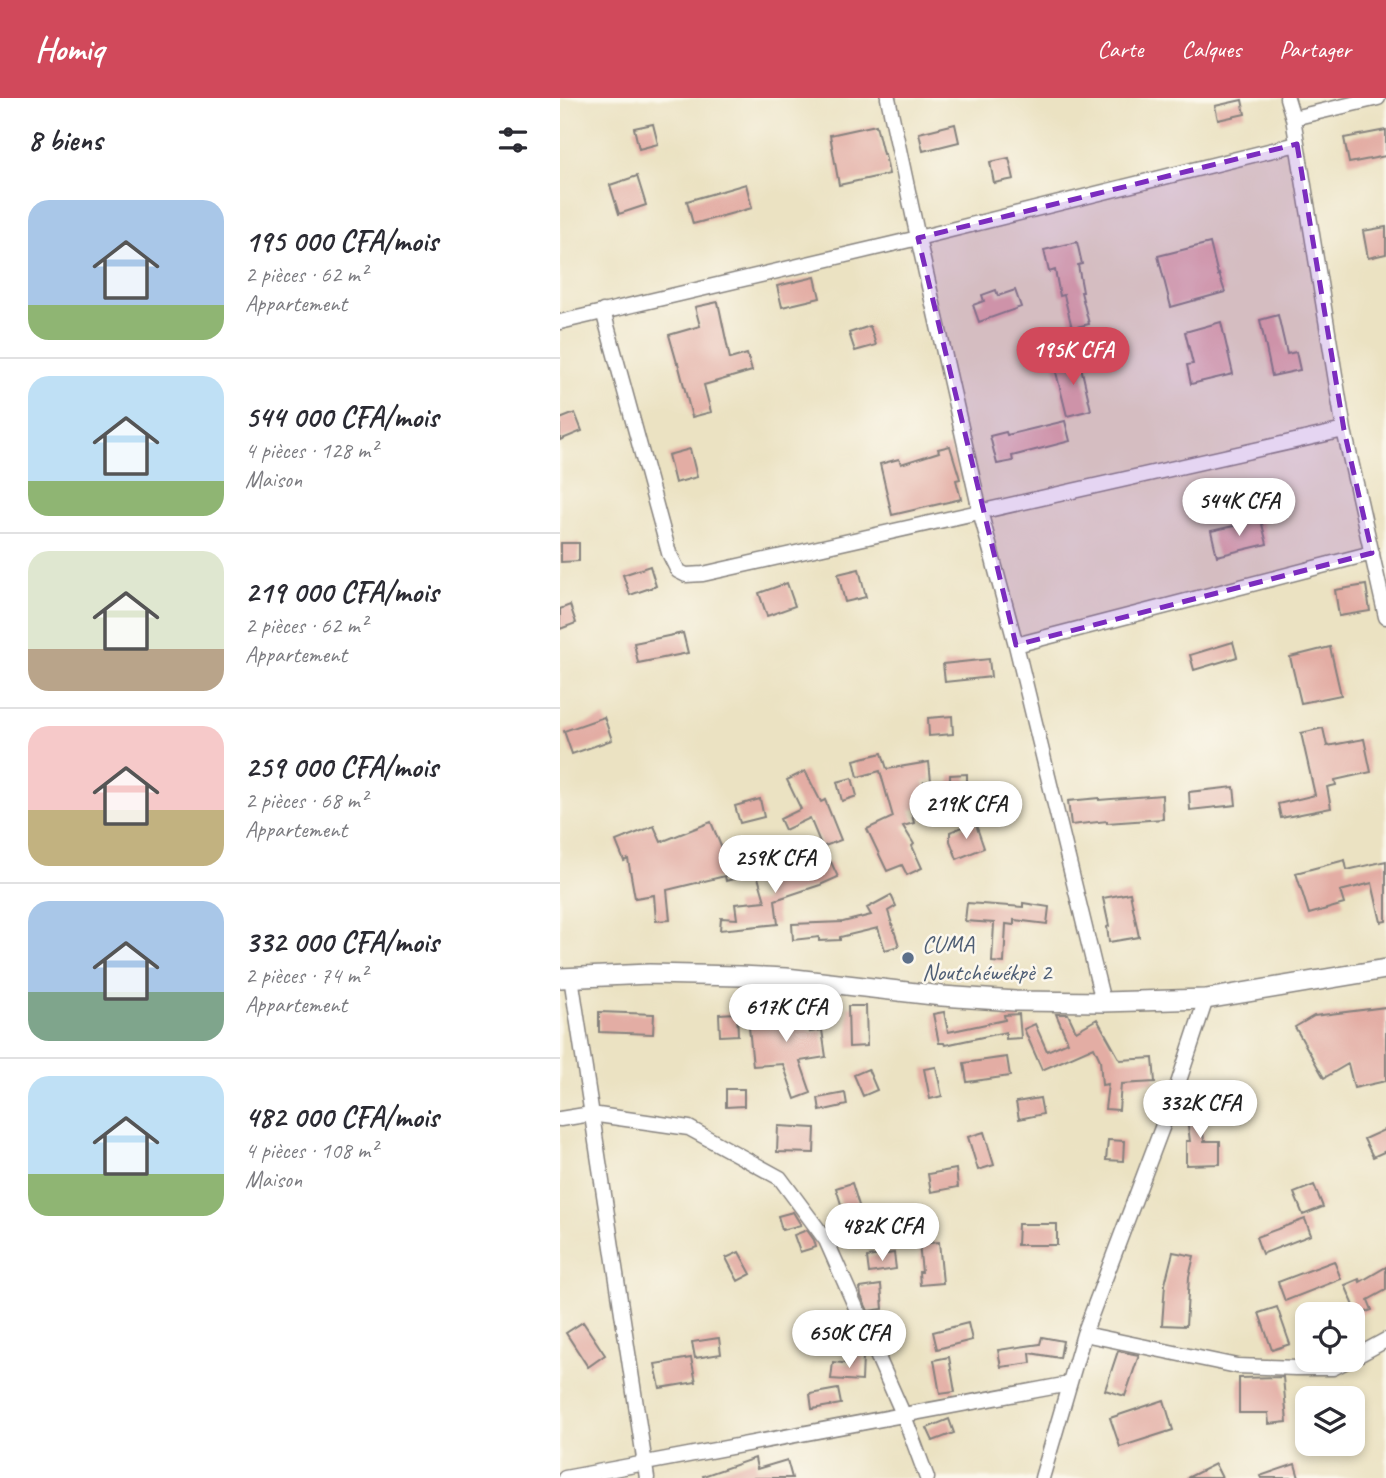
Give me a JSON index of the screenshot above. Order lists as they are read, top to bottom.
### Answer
{
  "places": ["CUMA Noutchéwékpè 2"],
  "page": {
    "header": "Homiq",
    "nav": ["Carte", "Calques", "Partager"],
    "heading": "8 biens",
    "list": [
      {
        "name": "195 000 CFA/mois",
        "note": "2 pièces · 62 m² · Appartement"
      },
      {
        "name": "544 000 CFA/mois",
        "note": "4 pièces · 128 m² · Maison"
      },
      {
        "name": "219 000 CFA/mois",
        "note": "2 pièces · 62 m² · Appartement"
      },
      {
        "name": "259 000 CFA/mois",
        "note": "2 pièces · 68 m² · Appartement"
      },
      {
        "name": "332 000 CFA/mois",
        "note": "2 pièces · 74 m² · Appartement"
      },
      {
        "name": "482 000 CFA/mois",
        "note": "4 pièces · 108 m² · Maison"
      }
    ],
    "price": [
      "195K CFA",
      "544K CFA",
      "219K CFA",
      "259K CFA",
      "617K CFA",
      "332K CFA",
      "482K CFA",
      "650K CFA"
    ]
  }
}
